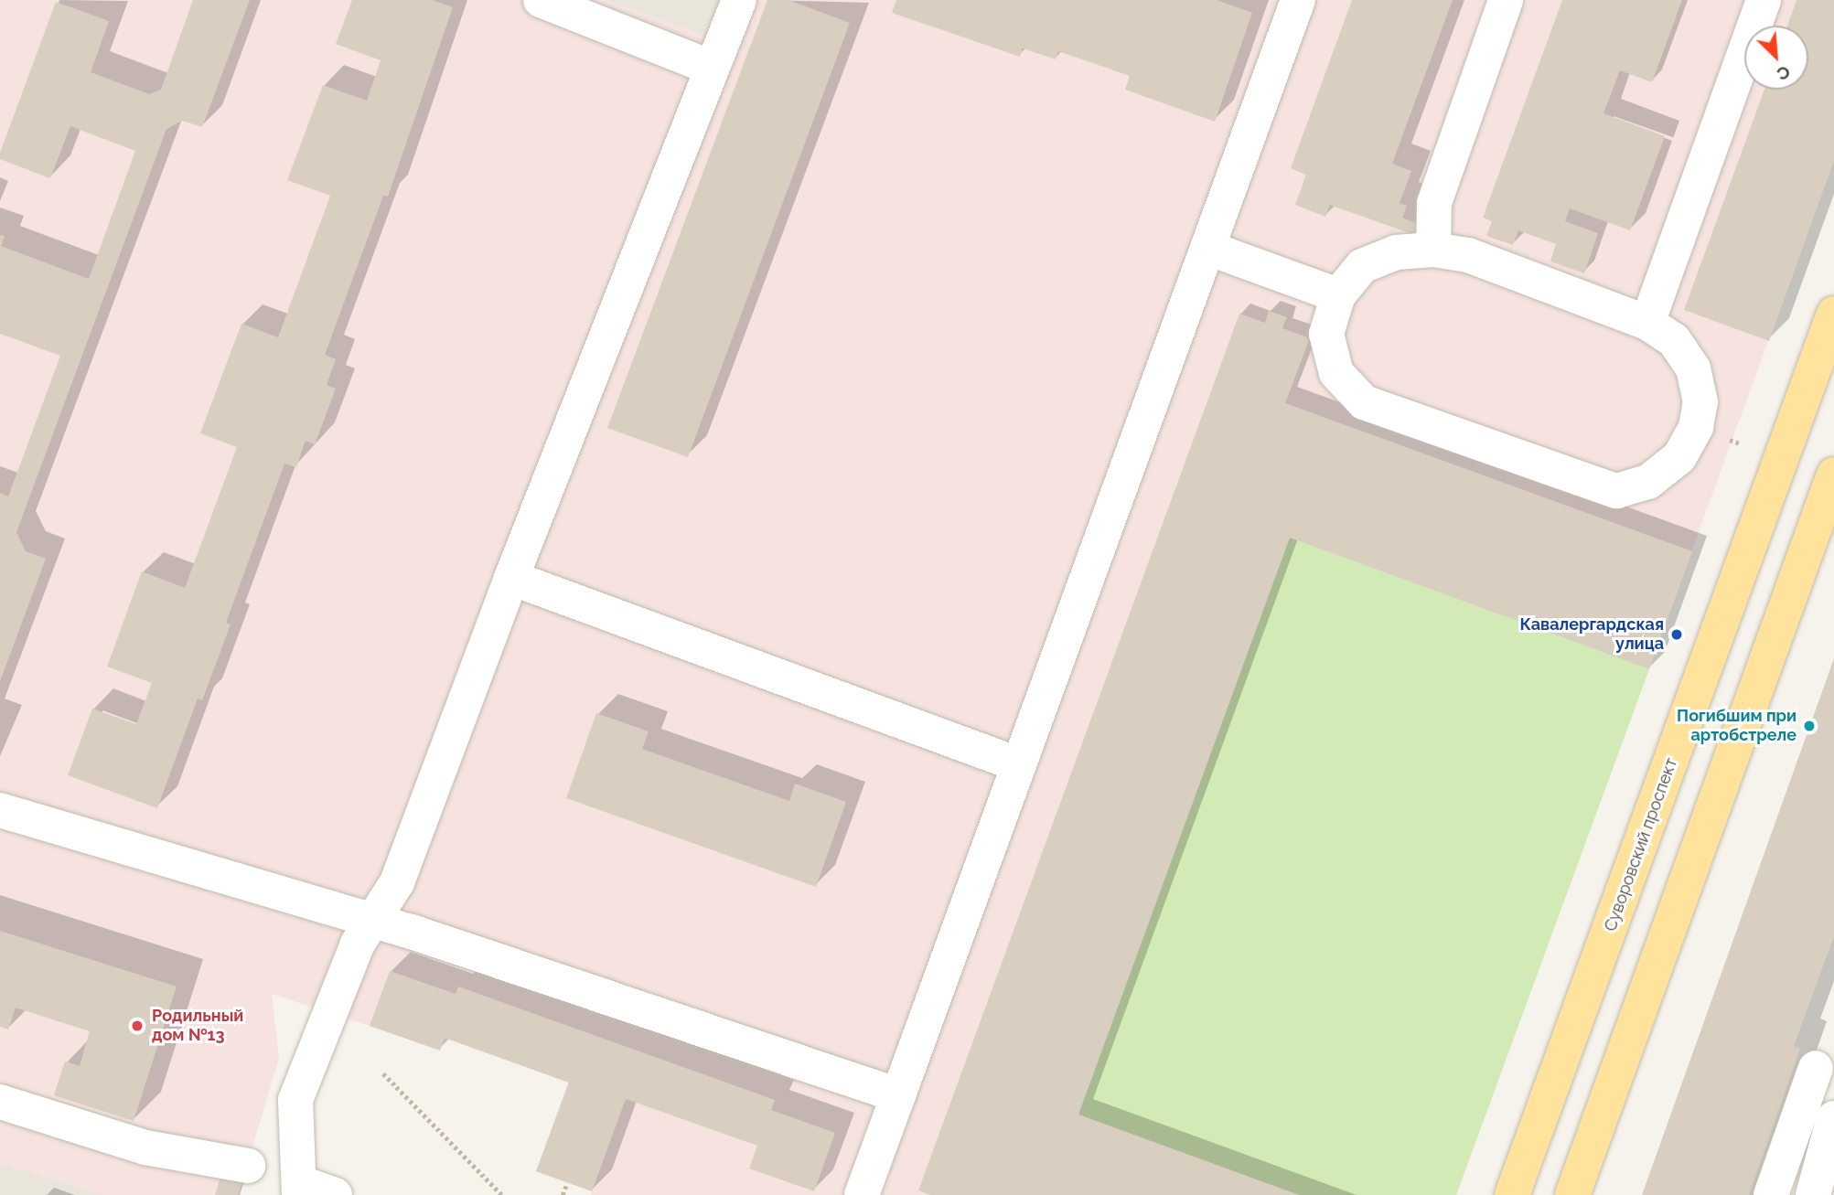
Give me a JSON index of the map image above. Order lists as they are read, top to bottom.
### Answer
{
  "streets": {
    "main road": ["Суворовский проспект"]
  },
  "places": ["Кавалергардская улица", "Погибшим при артобстреле", "Родильный дом №13"],
  "north": "bottom right"
}
